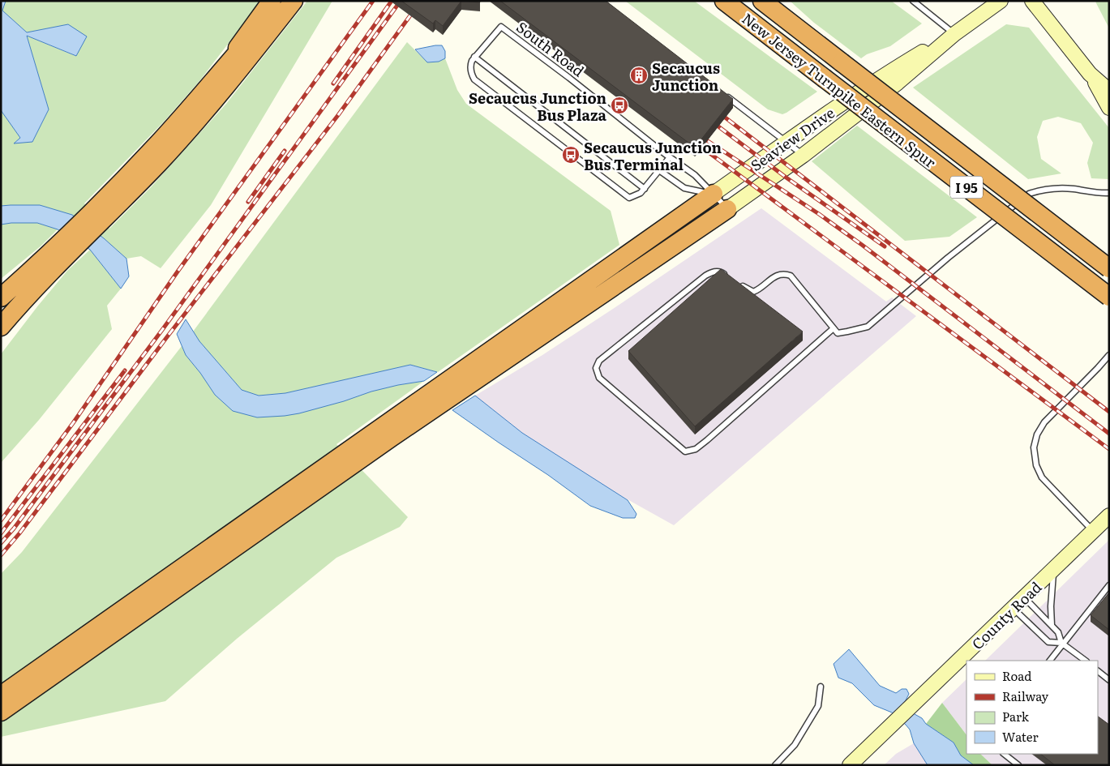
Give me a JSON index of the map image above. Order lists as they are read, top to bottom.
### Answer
{
  "streets": {
    "highway": ["New Jersey Turnpike Eastern Spur", "I 95"],
    "main road": ["Seaview Drive", "County Road"],
    "lane": ["South Road"]
  },
  "crossings": [
    ["South Road", "Seaview Drive"]
  ],
  "places": {
    "building": ["Secaucus Junction"],
    "bus stop": ["Secaucus Junction Bus Plaza", "Secaucus Junction Bus Terminal"]
  },
  "legend": [
    "Road",
    "Railway",
    "Park",
    "Water"
  ]
}
